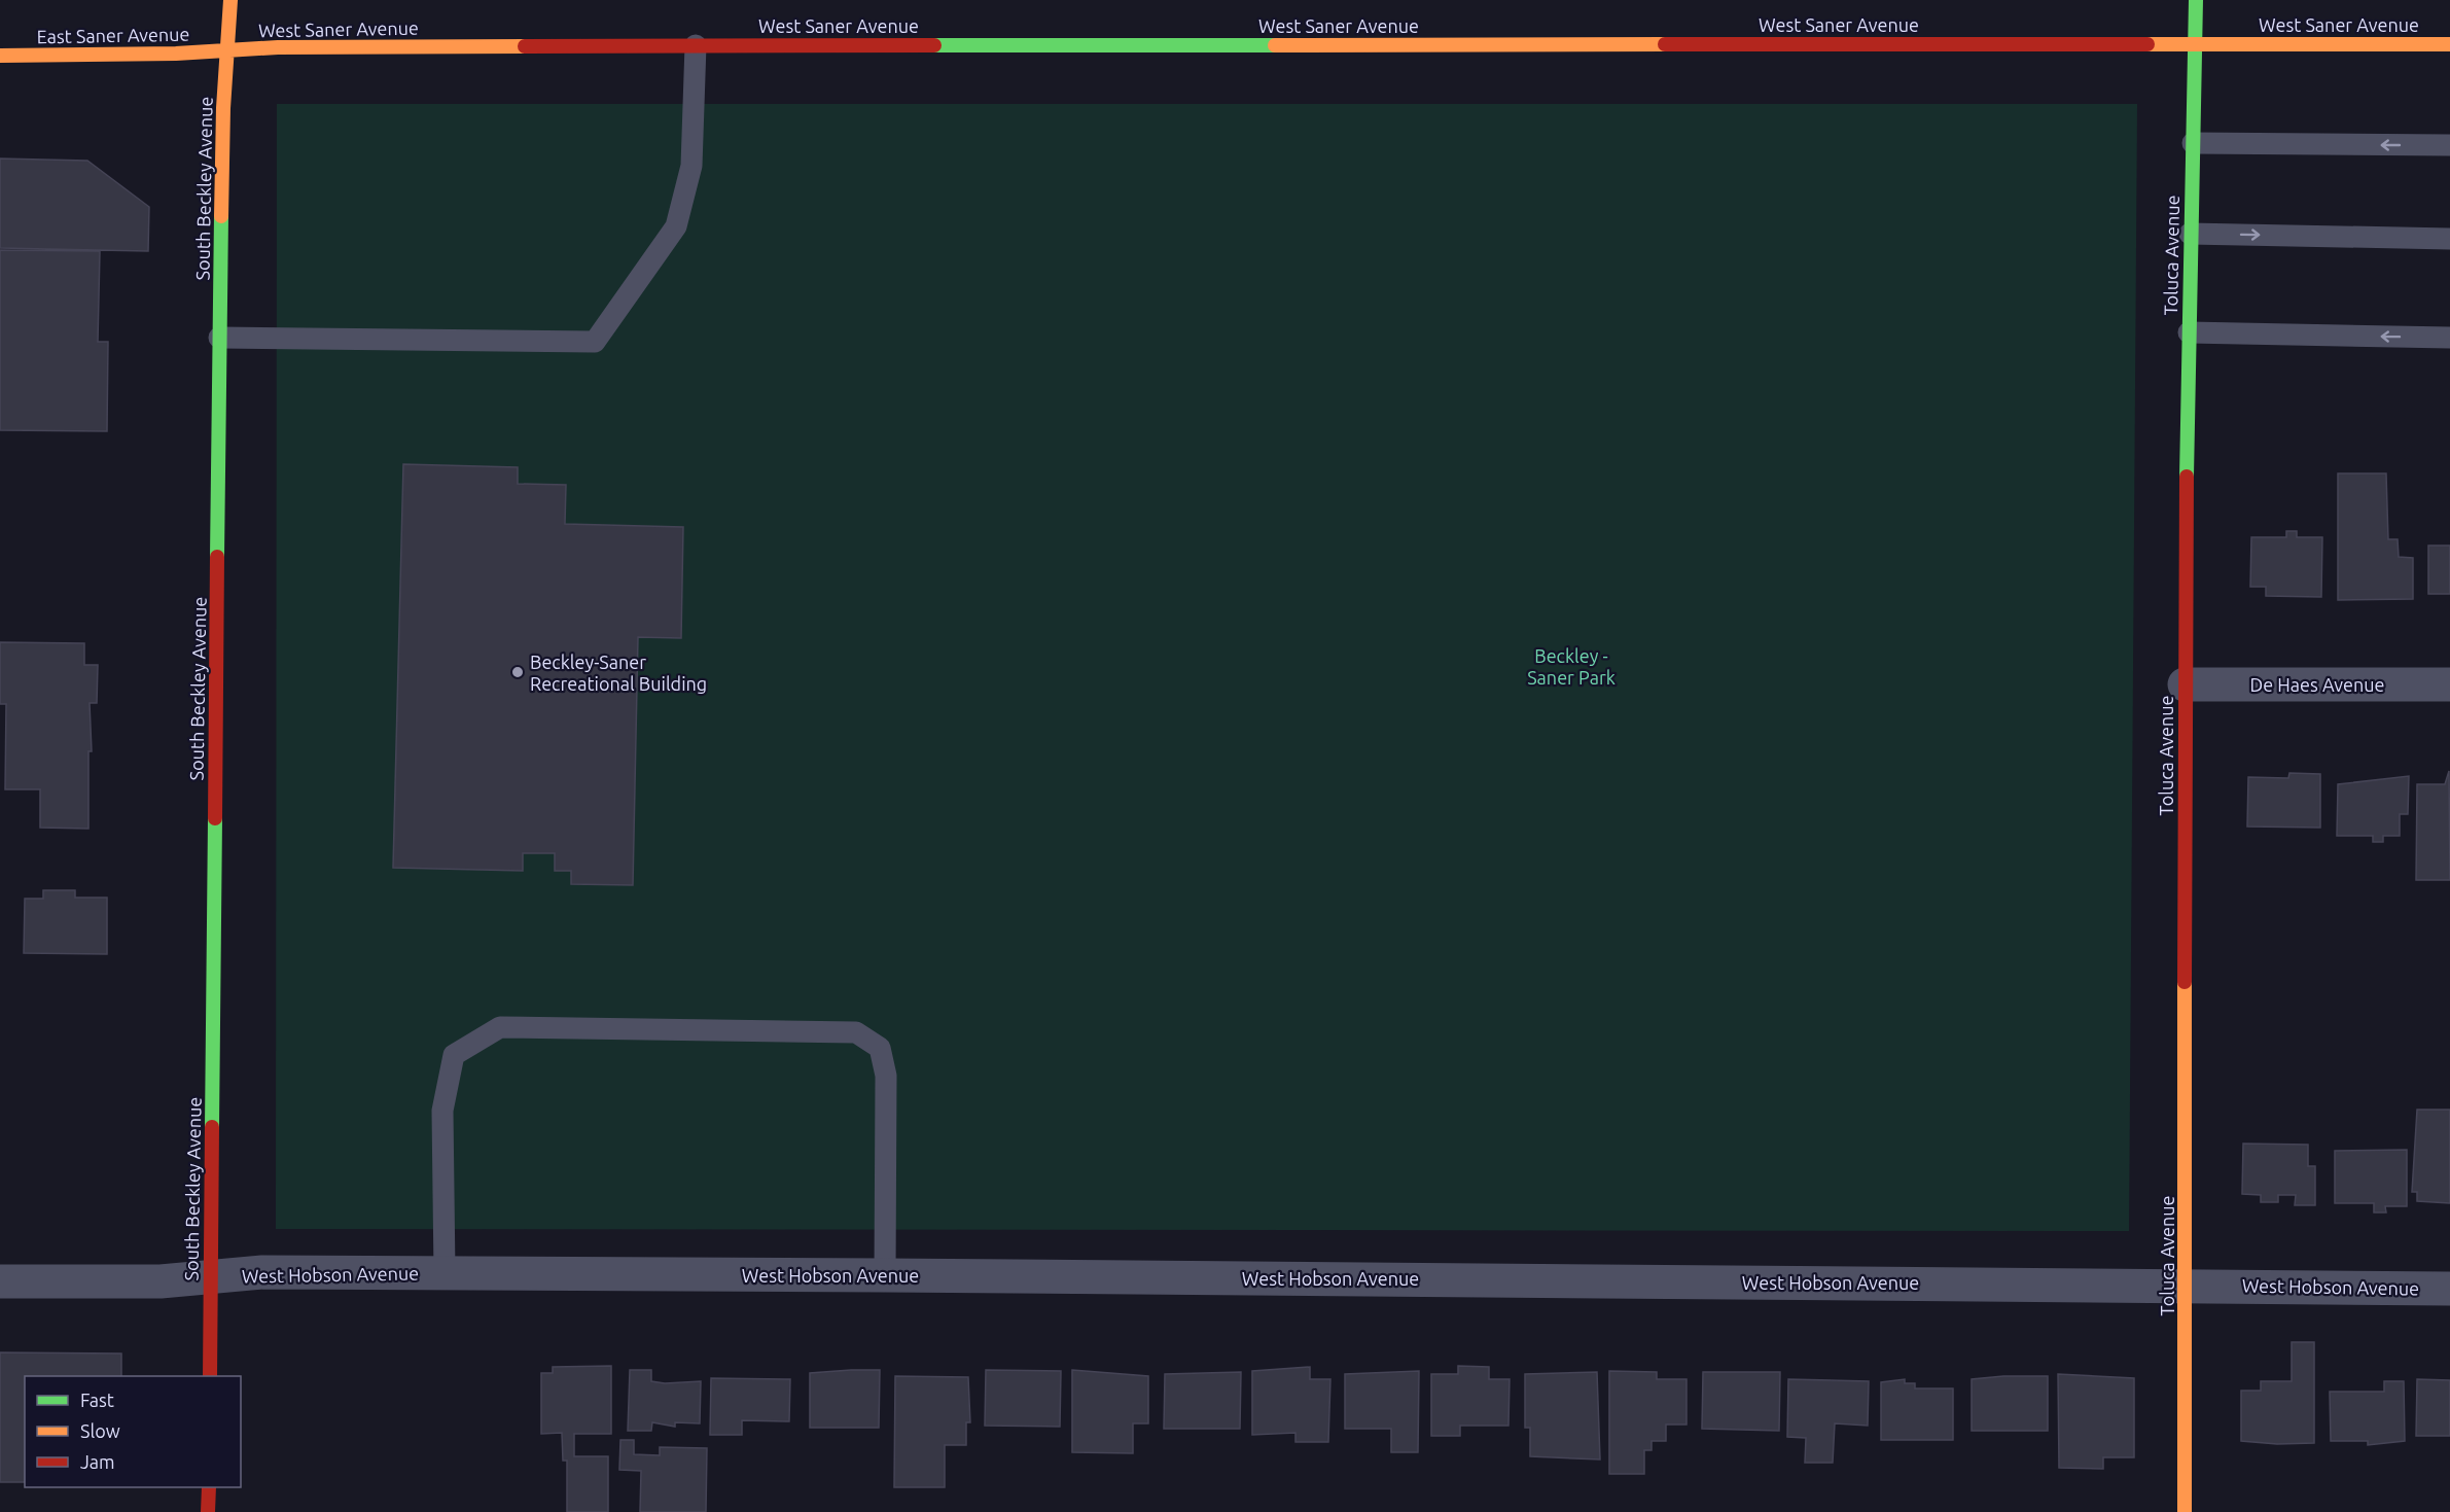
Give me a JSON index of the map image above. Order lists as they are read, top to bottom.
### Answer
{
  "streets": {
    "street": [
      "West Saner Avenue",
      "East Saner Avenue",
      "South Beckley Avenue",
      "Toluca Avenue",
      "De Haes Avenue",
      "West Hobson Avenue"
    ]
  },
  "crossings": [
    ["West Saner Avenue", "East Saner Avenue"],
    ["West Saner Avenue", "South Beckley Avenue"],
    ["West Saner Avenue", "Toluca Avenue"],
    ["East Saner Avenue", "South Beckley Avenue"],
    ["South Beckley Avenue", "West Hobson Avenue"],
    ["Toluca Avenue", "De Haes Avenue"],
    ["Toluca Avenue", "West Hobson Avenue"]
  ],
  "parks": ["Beckley - Saner Park"],
  "places": ["Beckley-Saner Recreational Building"],
  "legend": ["Fast", "Slow", "Jam"]
}
